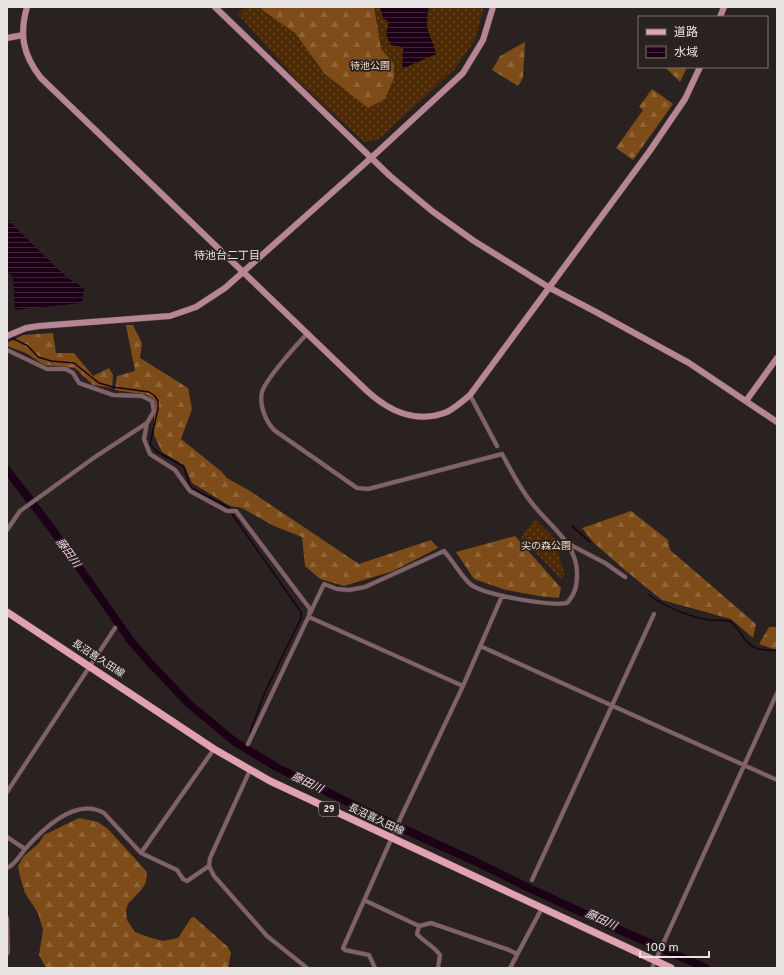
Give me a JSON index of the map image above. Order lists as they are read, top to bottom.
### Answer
{
  "streets": {
    "main road": ["長沼喜久田線", "29"]
  },
  "districts": ["待池台二丁目"],
  "water": ["藤田川"],
  "parks": ["待池公園", "尖の森公園"],
  "legend": ["道路", "水域"],
  "scale_bar": "100 m"
}
